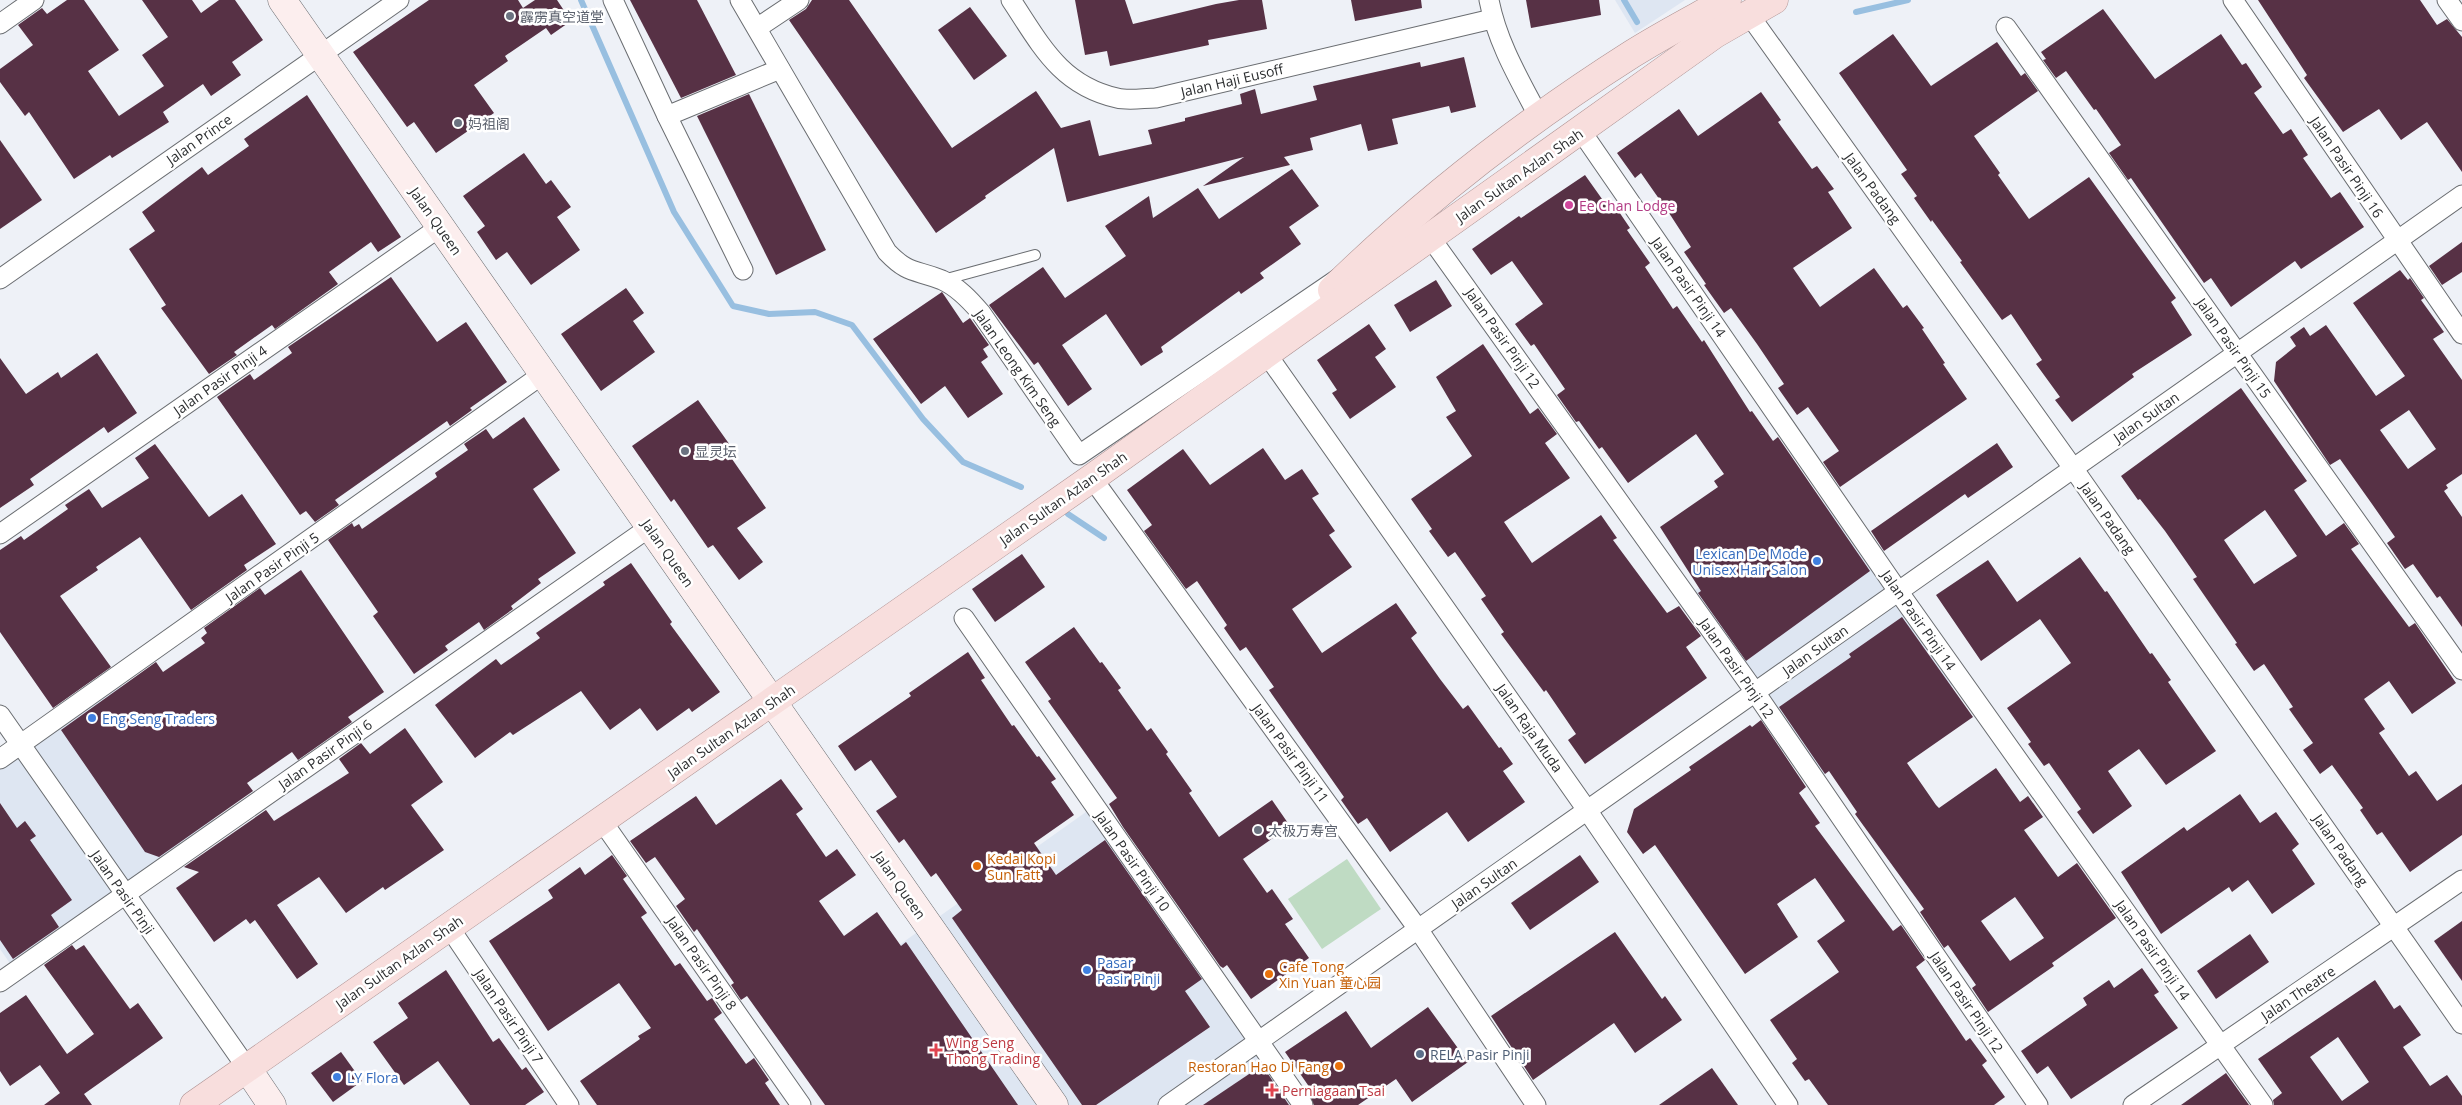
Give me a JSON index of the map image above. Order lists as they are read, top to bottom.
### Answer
{
  "streets": {
    "main road": ["Jalan Sultan Azlan Shah", "Jalan Queen"],
    "street": [
      "Jalan Haji Eusoff",
      "Jalan Prince",
      "Jalan Pasir Pinji 16",
      "Jalan Padang",
      "Jalan Pasir Pinji 14",
      "Jalan Pasir Pinji 12",
      "Jalan Pasir Pinji 15",
      "Jalan Leong Kim Seng",
      "Jalan Pasir Pinji 4",
      "Jalan Sultan",
      "Jalan Pasir Pinji 5",
      "Jalan Raja Muda",
      "Jalan Pasir Pinji 11",
      "Jalan Pasir Pinji 6",
      "Jalan Pasir Pinji 10",
      "Jalan Pasir Pinji",
      "Jalan Pasir Pinji 8",
      "Jalan Theatre",
      "Jalan Pasir Pinji 7"
    ]
  },
  "crossings": [
    ["Jalan Prince", "Jalan Queen"],
    ["Jalan Pasir Pinji 16", "Jalan Sultan"],
    ["Jalan Sultan Azlan Shah", "Jalan Padang"],
    ["Jalan Sultan Azlan Shah", "Jalan Queen"],
    ["Jalan Sultan Azlan Shah", "Jalan Pasir Pinji 14"],
    ["Jalan Sultan Azlan Shah", "Jalan Pasir Pinji 12"],
    ["Jalan Sultan Azlan Shah", "Jalan Leong Kim Seng"],
    ["Jalan Sultan Azlan Shah", "Jalan Raja Muda"],
    ["Jalan Sultan Azlan Shah", "Jalan Pasir Pinji 11"],
    ["Jalan Sultan Azlan Shah", "Jalan Pasir Pinji"],
    ["Jalan Sultan Azlan Shah", "Jalan Pasir Pinji 8"],
    ["Jalan Sultan Azlan Shah", "Jalan Pasir Pinji 7"],
    ["Jalan Padang", "Jalan Sultan"],
    ["Jalan Padang", "Jalan Theatre"],
    ["Jalan Queen", "Jalan Pasir Pinji 4"],
    ["Jalan Queen", "Jalan Pasir Pinji 5"],
    ["Jalan Queen", "Jalan Pasir Pinji 6"],
    ["Jalan Pasir Pinji 14", "Jalan Sultan"],
    ["Jalan Pasir Pinji 14", "Jalan Theatre"],
    ["Jalan Pasir Pinji 12", "Jalan Sultan"],
    ["Jalan Pasir Pinji 15", "Jalan Sultan"],
    ["Jalan Leong Kim Seng", "Jalan Raja Muda"],
    ["Jalan Sultan", "Jalan Raja Muda"],
    ["Jalan Sultan", "Jalan Pasir Pinji 11"],
    ["Jalan Sultan", "Jalan Pasir Pinji 10"],
    ["Jalan Pasir Pinji 5", "Jalan Pasir Pinji"],
    ["Jalan Pasir Pinji 6", "Jalan Pasir Pinji"]
  ],
  "places": {
    "other": [
      "霹雳真空道堂",
      "妈祖阁",
      "Ee Chan Lodge",
      "显灵坛",
      "Lexican De Mode Unisex Hair Salon",
      "Eng Seng Traders",
      "太极万寿宫",
      "Kedai Kopi Sun Fatt",
      "Pasar Pasir Pinji",
      "Cafe Tong Xin Yuan 童心园",
      "RELA Pasir Pinji",
      "Restoran Hao Di Fang",
      "LY Flora"
    ],
    "health": ["Wing Seng Thong Trading", "Perniagaan Tsai"]
  }
}
